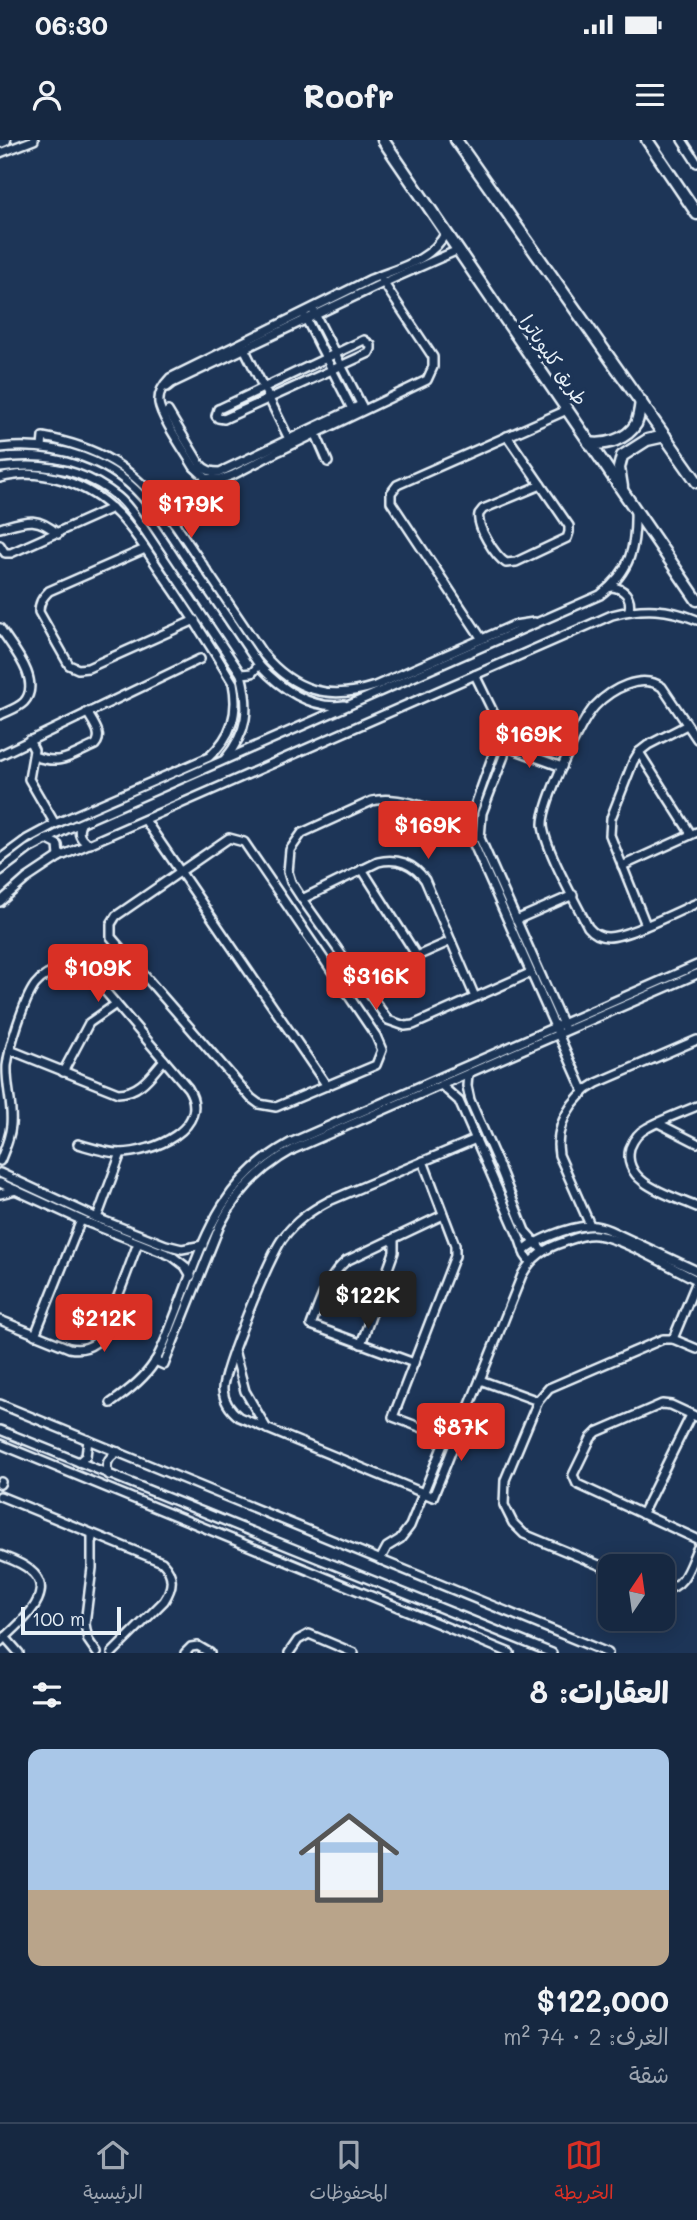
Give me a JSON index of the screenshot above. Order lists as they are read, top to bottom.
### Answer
{
  "streets": {
    "main road": ["طريق كليوباترا"]
  },
  "scale_bar": "100 m",
  "north": "top",
  "page": {
    "status": "06:30",
    "header": "Roofr",
    "price": [
      "$179K",
      "$169K",
      "$169K",
      "$109K",
      "$316K",
      "$122K",
      "$212K",
      "$87K"
    ],
    "scale": "100 m",
    "heading": "العقارات: 8",
    "list": [
      {
        "name": "$122,000",
        "note": "الغرف: 2 · 74 m² · شقة"
      }
    ],
    "tabs": ["الخريطة", "المحفوظات", "الرئيسية"]
  }
}
